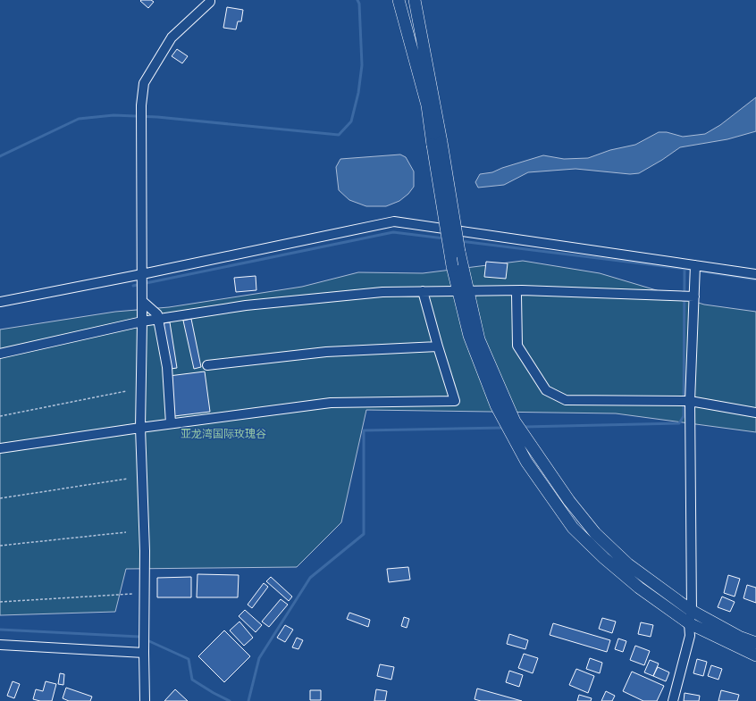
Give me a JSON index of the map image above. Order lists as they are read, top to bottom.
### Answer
{
  "parks": ["亚龙湾国际玫瑰谷"]
}
